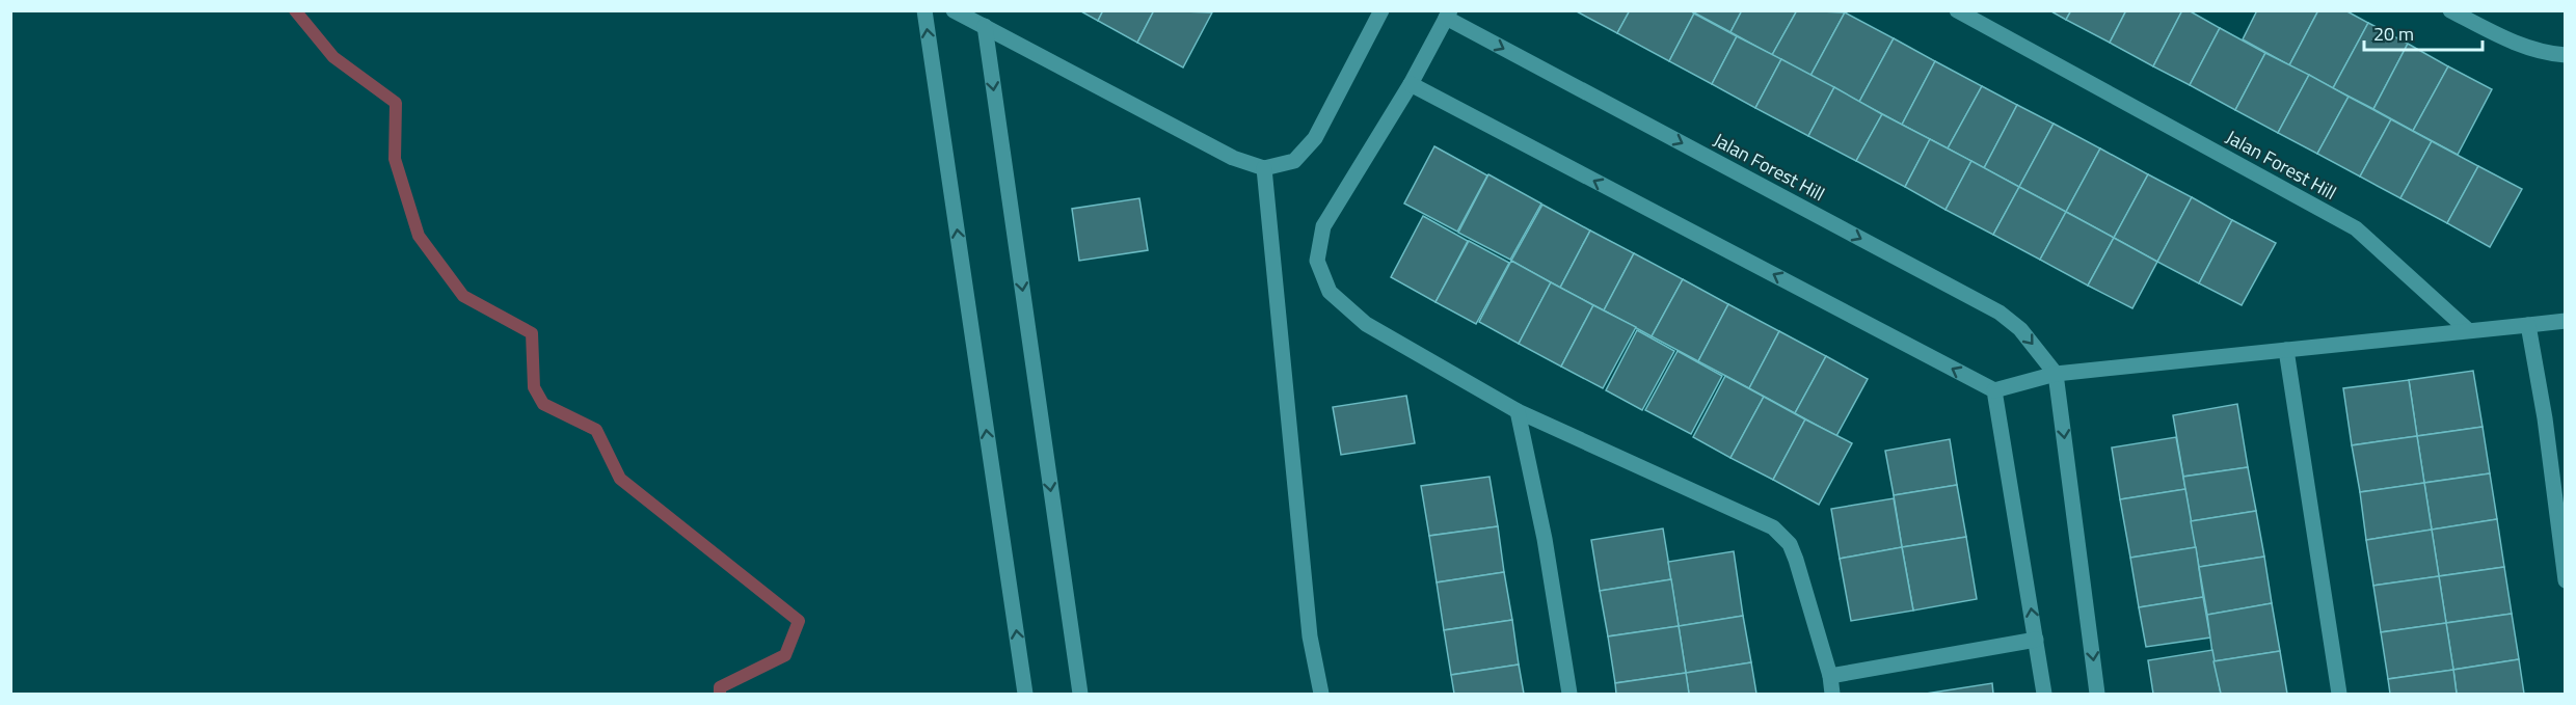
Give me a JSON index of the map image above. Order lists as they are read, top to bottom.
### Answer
{
  "streets": {
    "street": ["Jalan Forest Hill"]
  },
  "scale_bar": "20 m"
}
